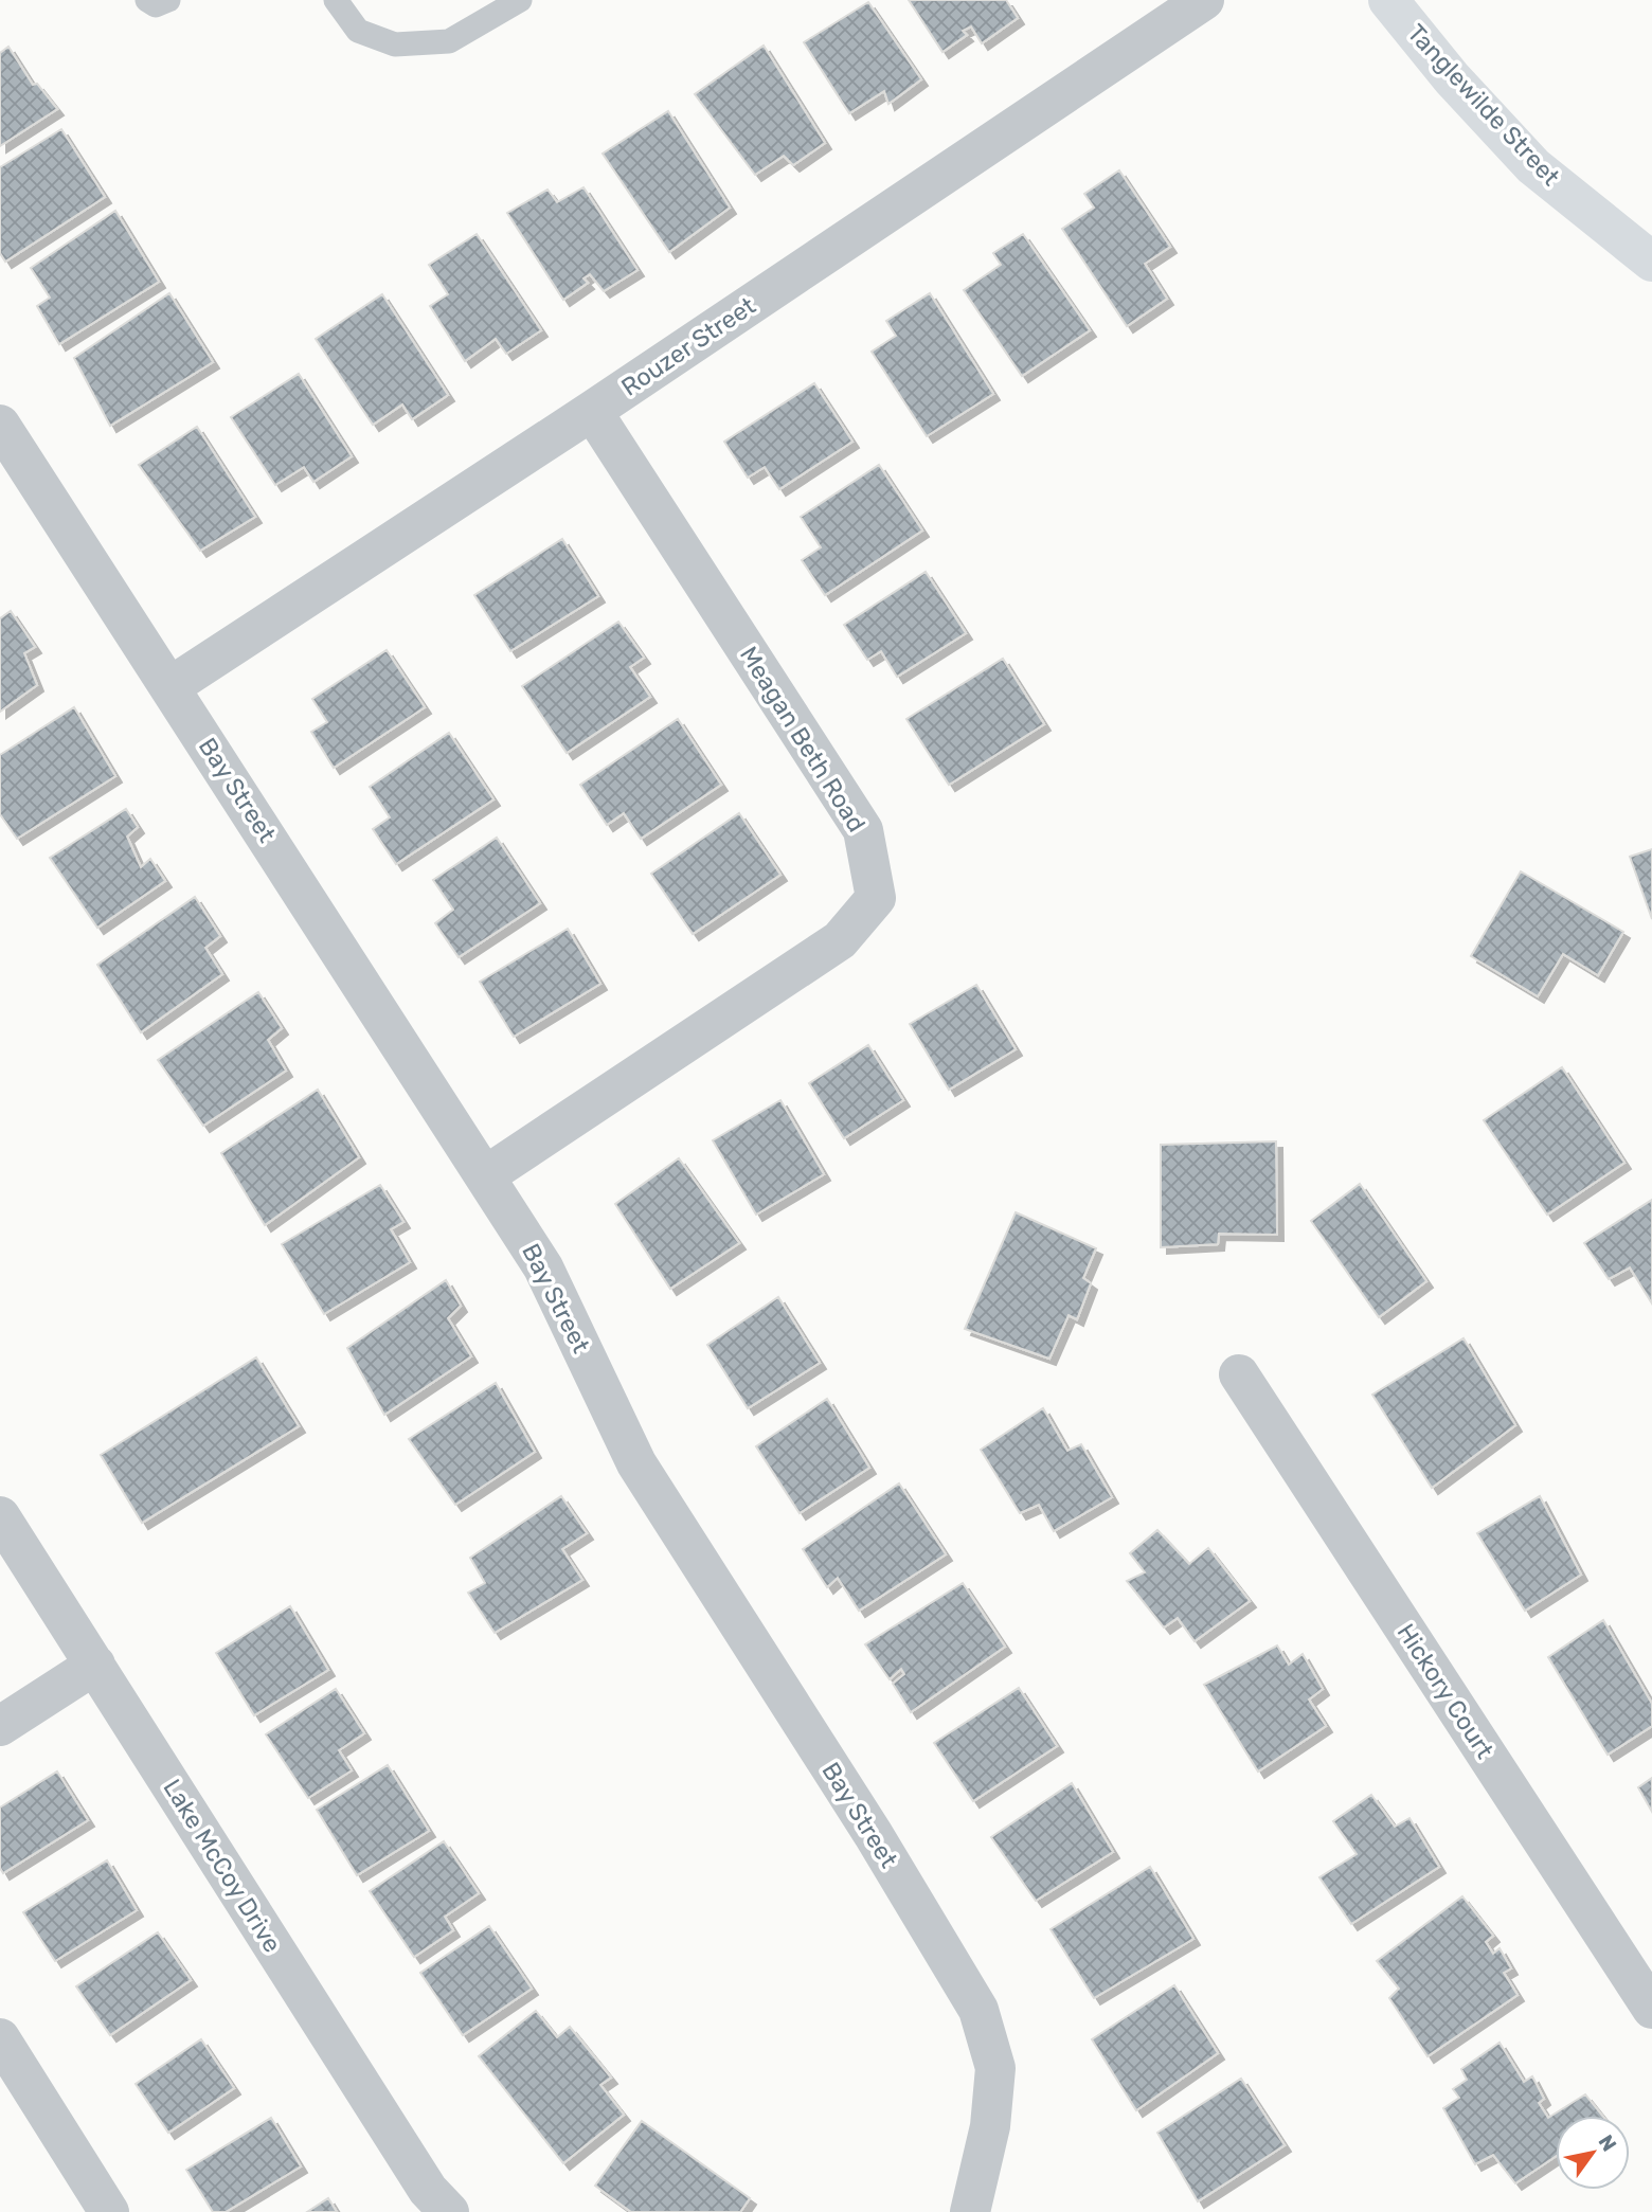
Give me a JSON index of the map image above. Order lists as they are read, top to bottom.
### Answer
{
  "streets": {
    "street": [
      "Tanglewilde Street",
      "Rouzer Street",
      "Meagan Beth Road",
      "Bay Street",
      "Hickory Court",
      "Lake McCoy Drive"
    ]
  },
  "crossings": [
    ["Rouzer Street", "Meagan Beth Road"],
    ["Rouzer Street", "Bay Street"],
    ["Meagan Beth Road", "Bay Street"]
  ],
  "north": "top right"
}
